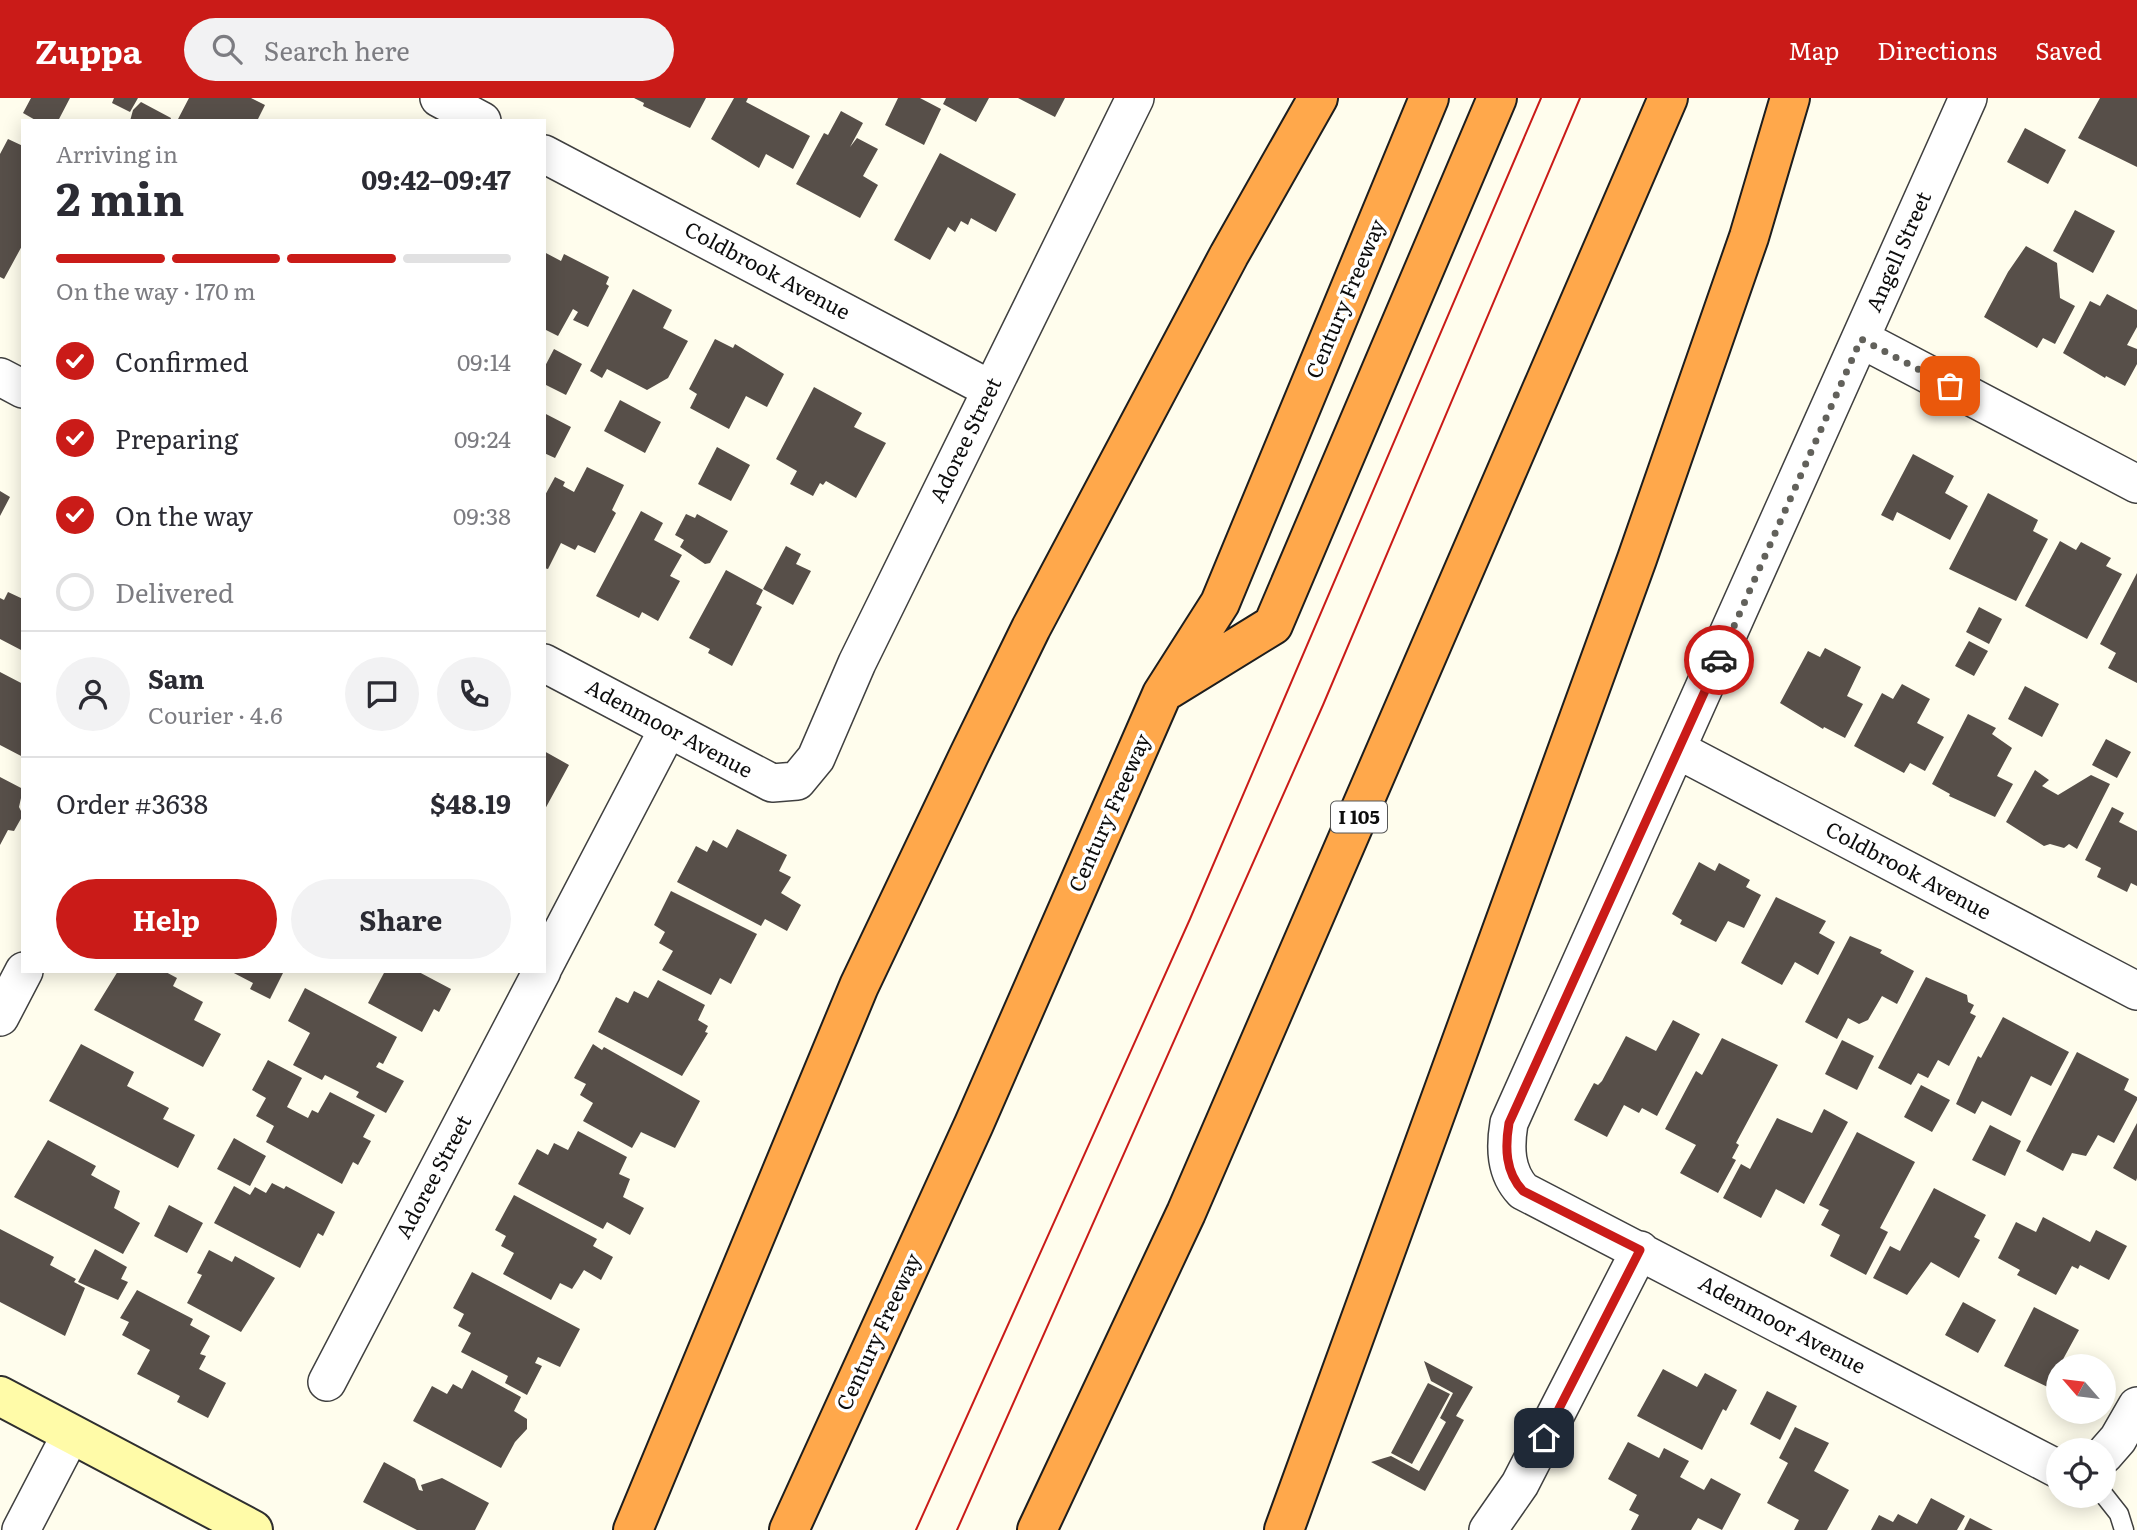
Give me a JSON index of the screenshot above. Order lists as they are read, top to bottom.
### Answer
{
  "streets": {
    "highway": ["Century Freeway", "I 105"],
    "street": [
      "Angell Street",
      "Coldbrook Avenue",
      "Adoree Street",
      "Adenmoor Avenue"
    ]
  },
  "crossings": [
    ["Angell Street", "Coldbrook Avenue"],
    ["Angell Street", "Adenmoor Avenue"],
    ["Coldbrook Avenue", "Adoree Street"],
    ["Adoree Street", "Adenmoor Avenue"]
  ],
  "north": "top left",
  "page": {
    "header": "Zuppa",
    "search": "Search here",
    "nav": ["Map", "Directions", "Saved"],
    "heading": ["2 min", "Arriving in", "09:42–09:47"],
    "panel": [
      "Sam",
      "Courier · 4.6",
      "Order #3638",
      "$48.19"
    ],
    "bar": "On the way · 170 m",
    "list": [
      ["Confirmed", "09:14"],
      ["Preparing", "09:24"],
      ["On the way", "09:38"],
      "Delivered"
    ],
    "buttons": ["Help", "Share"]
  }
}
